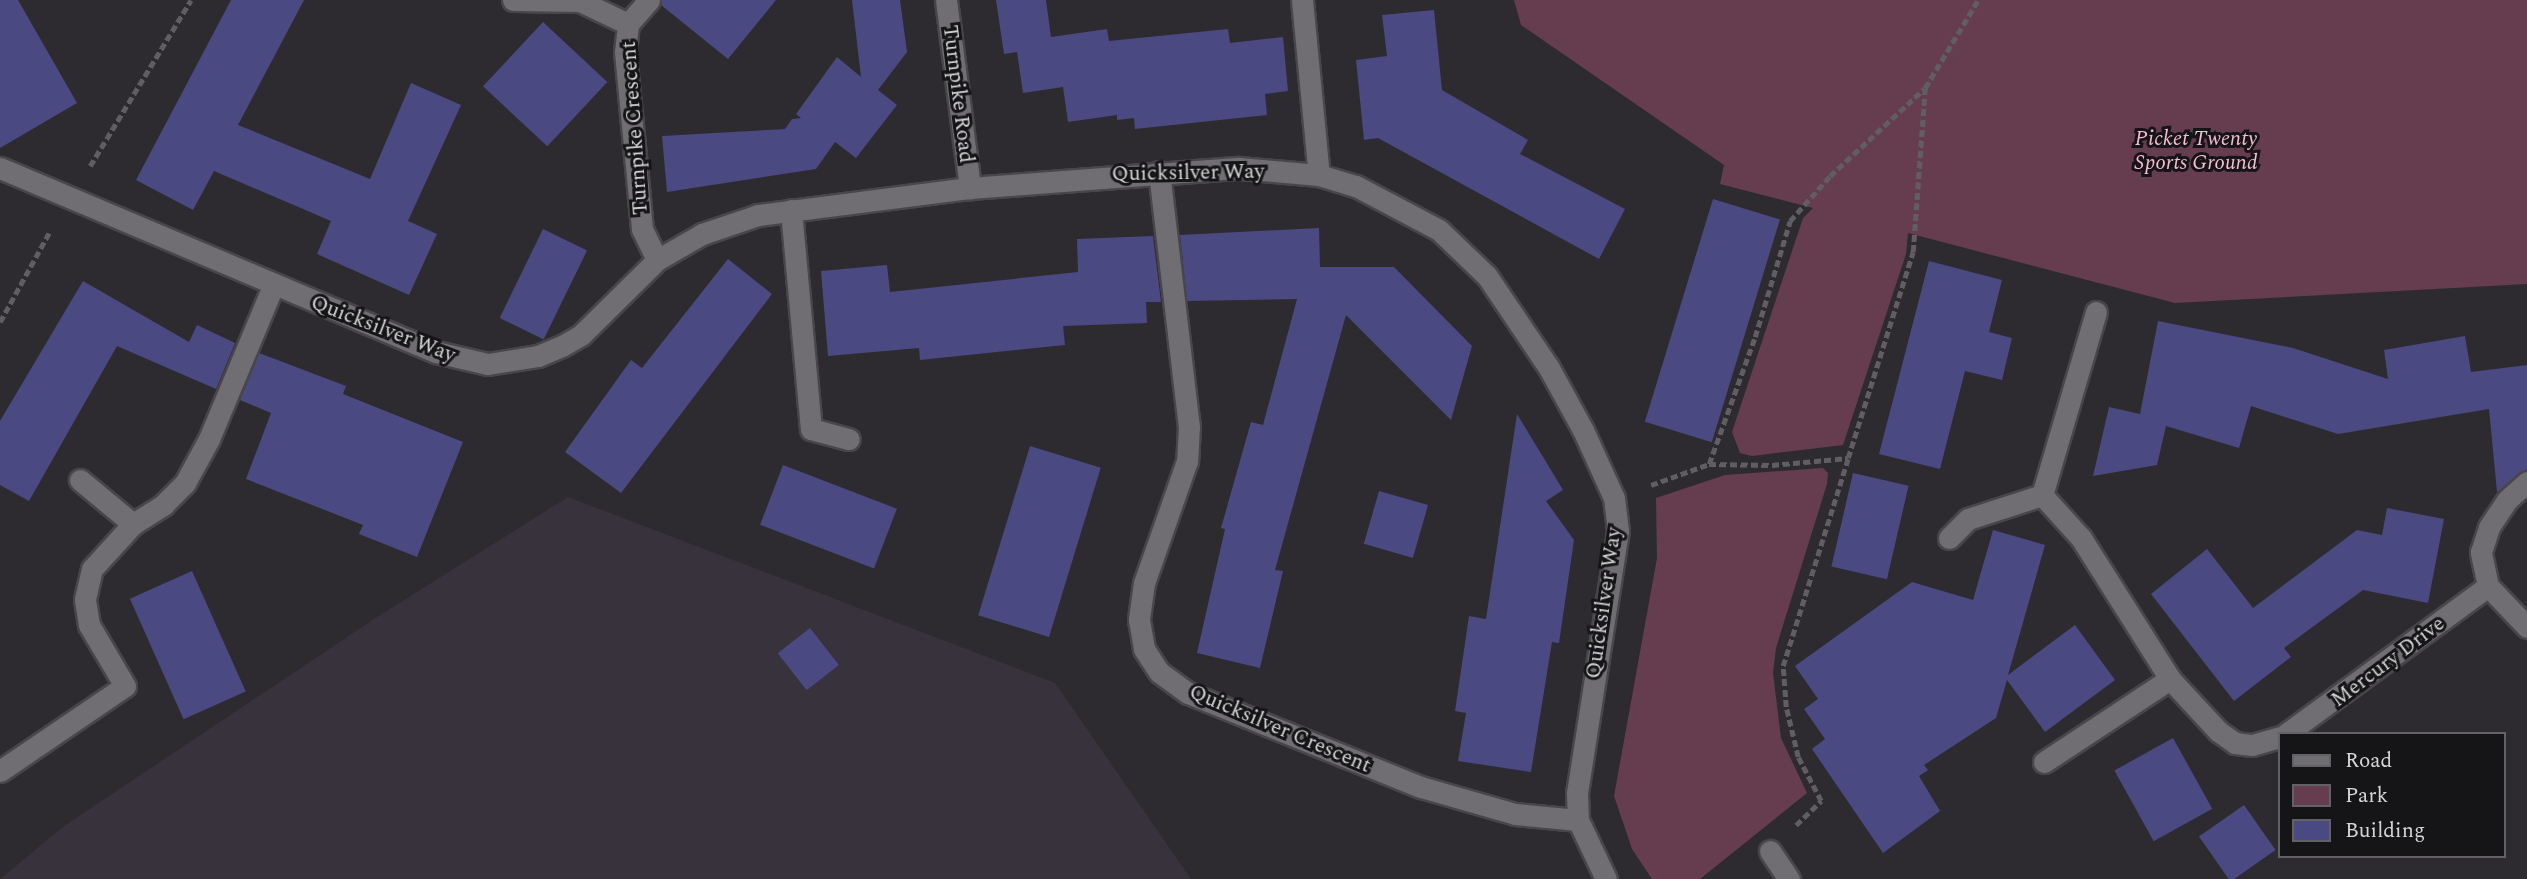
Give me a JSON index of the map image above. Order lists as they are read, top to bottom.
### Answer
{
  "streets": {
    "street": [
      "Turnpike Road",
      "Turnpike Crescent",
      "Quicksilver Way",
      "Mercury Drive",
      "Quicksilver Crescent"
    ]
  },
  "crossings": [
    ["Turnpike Road", "Quicksilver Way"],
    ["Turnpike Crescent", "Quicksilver Way"],
    ["Quicksilver Way", "Quicksilver Crescent"]
  ],
  "parks": ["Picket Twenty Sports Ground"],
  "legend": ["Road", "Park", "Building"]
}
